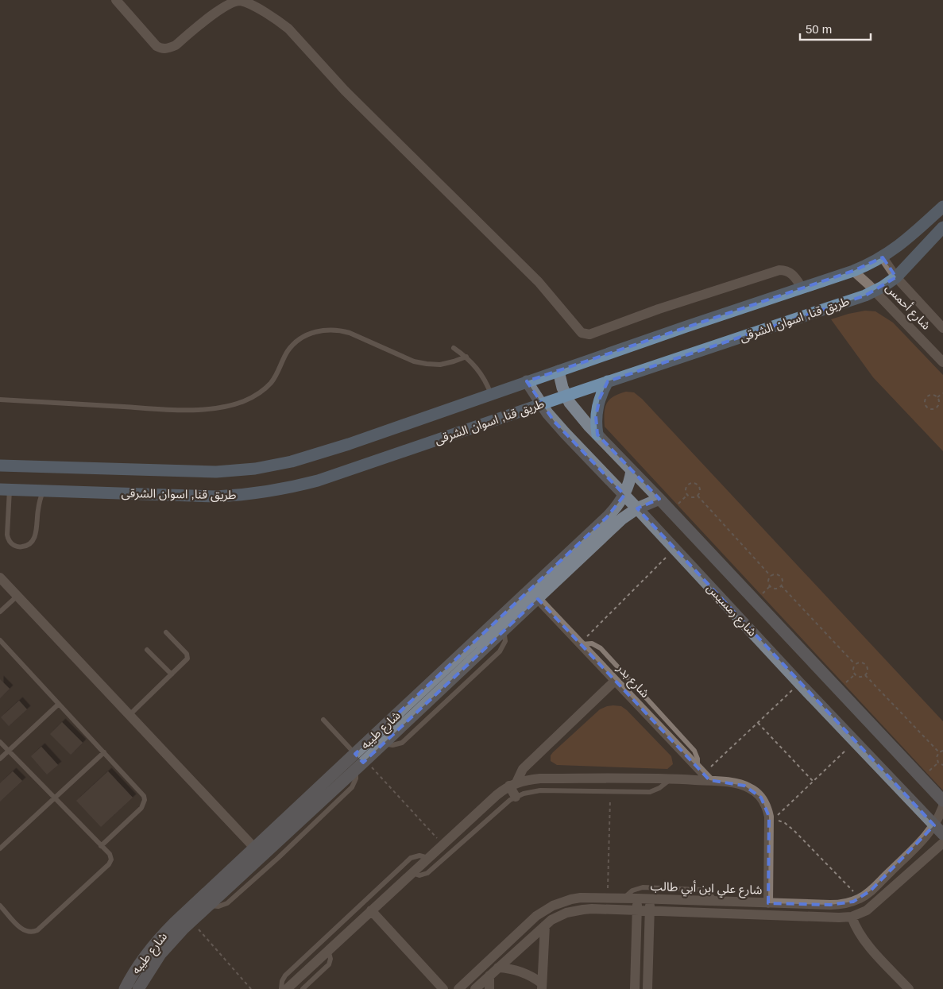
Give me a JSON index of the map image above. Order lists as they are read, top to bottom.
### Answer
{
  "streets": {
    "main road": ["طريق قنا, اسوان الشرقى", "شارع رمسيس", "شارع طيبه"],
    "street": ["شارع أحمس", "شارع بدر", "شارع علي ابن أبي طالب"]
  },
  "crossings": [
    ["شارع أحمس", "طريق قنا, اسوان الشرقى"],
    ["طريق قنا, اسوان الشرقى", "شارع رمسيس"],
    ["شارع رمسيس", "شارع طيبه"],
    ["شارع رمسيس", "شارع علي ابن أبي طالب"],
    ["شارع بدر", "شارع طيبه"]
  ],
  "scale_bar": "50 m"
}
